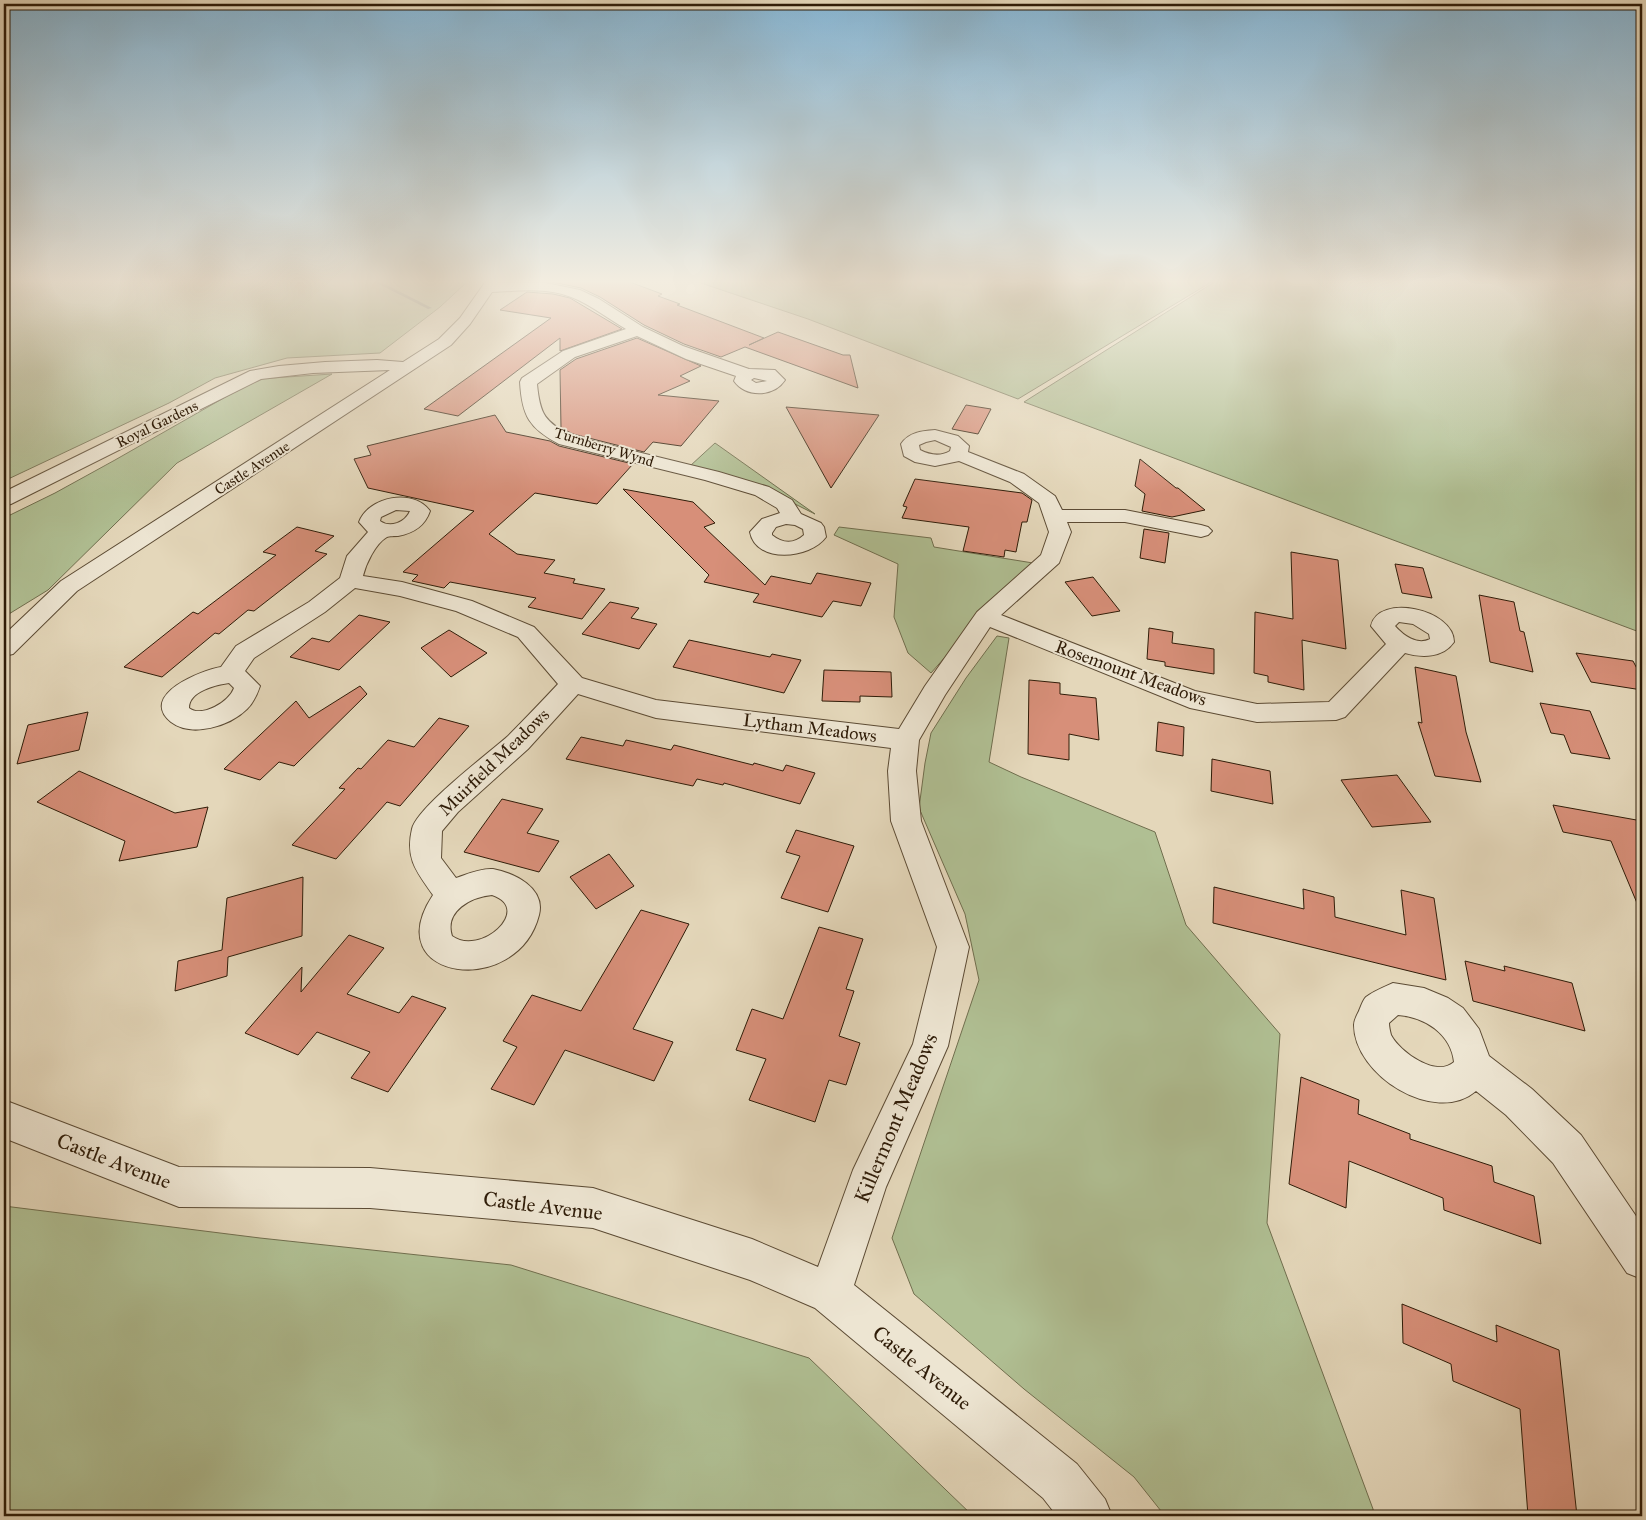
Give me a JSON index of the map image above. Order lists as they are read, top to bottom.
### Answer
{
  "streets": {
    "street": [
      "Royal Gardens",
      "Turnberry Wynd",
      "Castle Avenue",
      "Rosemount Meadows",
      "Lytham Meadows",
      "Muirfield Meadows",
      "Killermont Meadows"
    ]
  },
  "crossings": [
    ["Royal Gardens", "Castle Avenue"],
    ["Castle Avenue", "Killermont Meadows"],
    ["Lytham Meadows", "Muirfield Meadows"],
    ["Lytham Meadows", "Killermont Meadows"]
  ]
}
